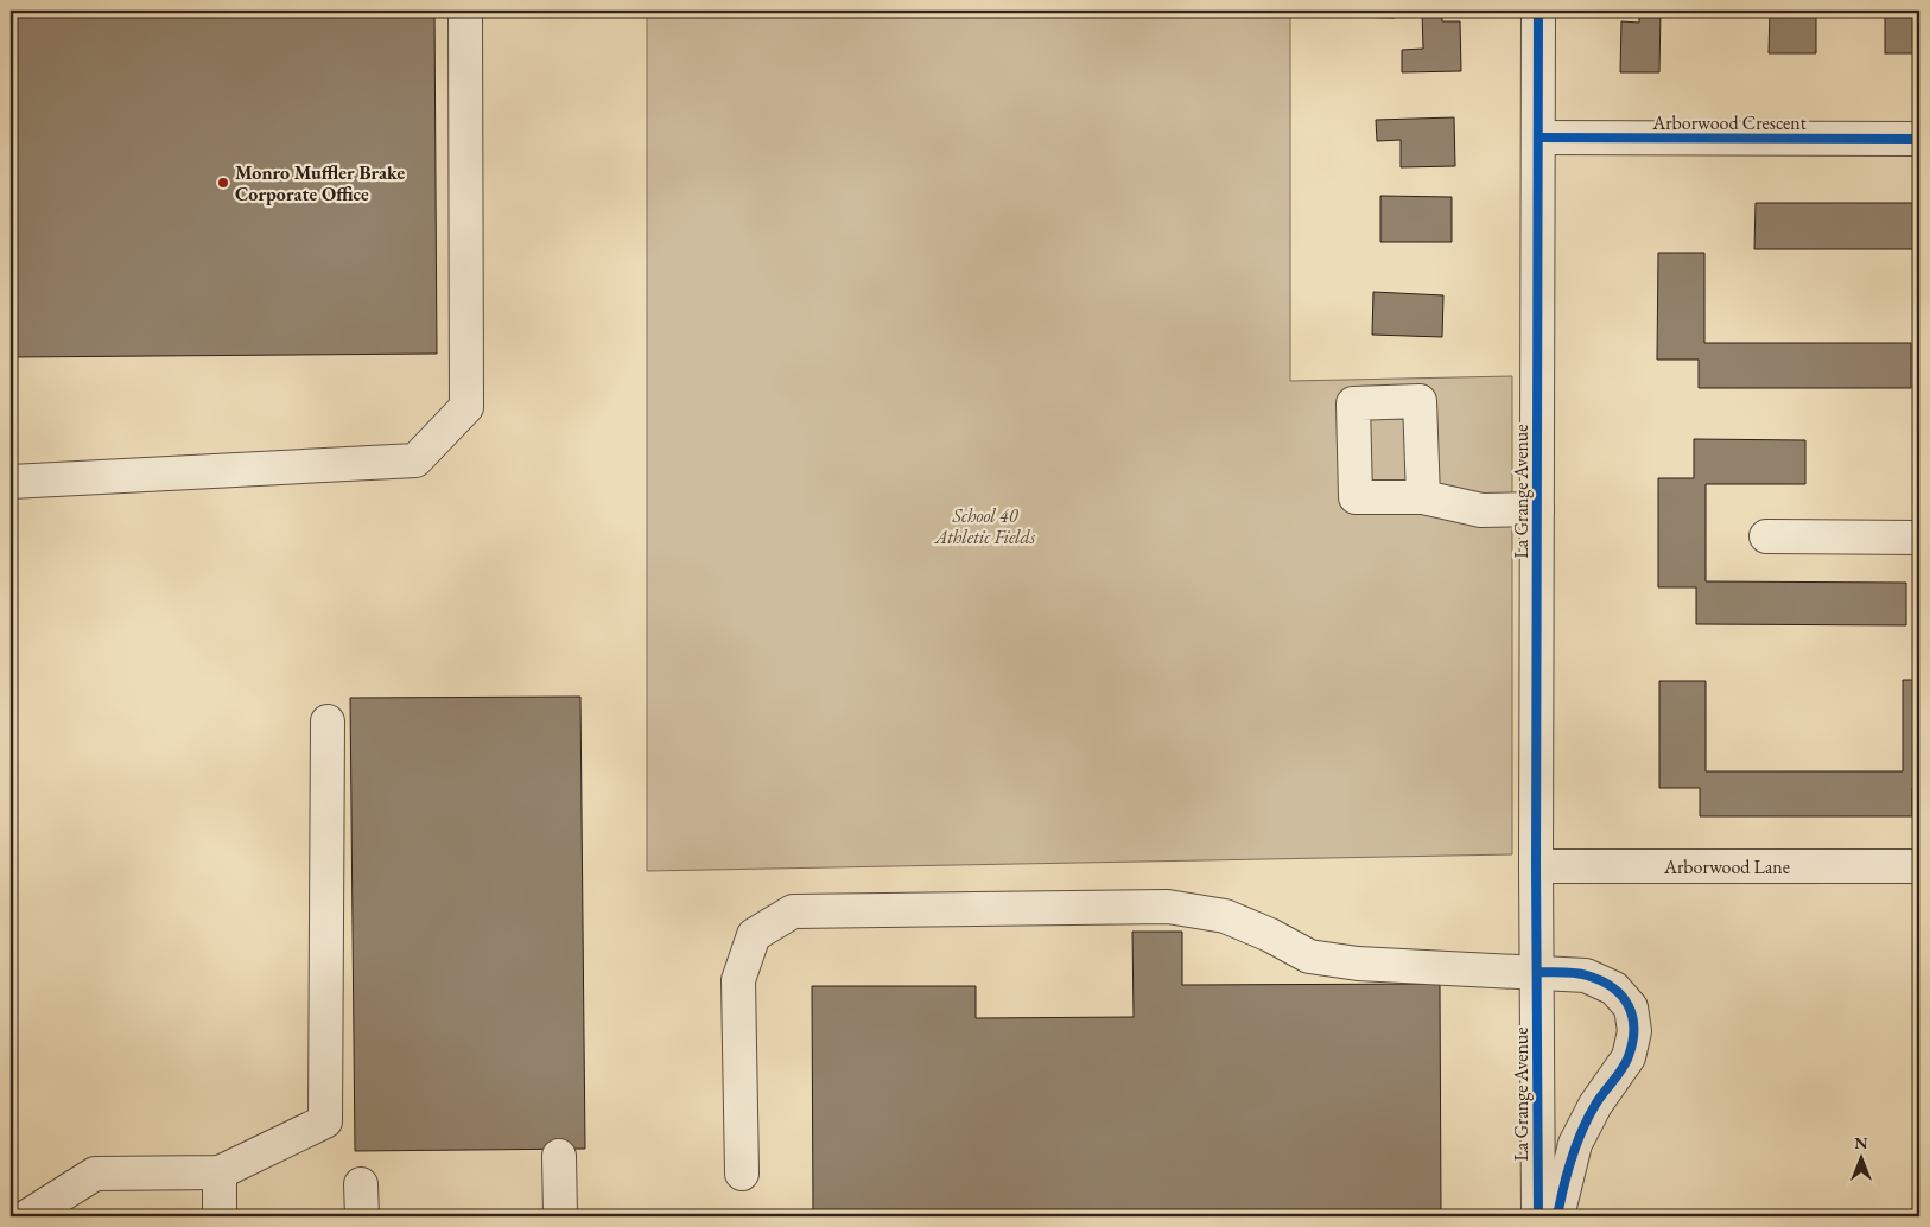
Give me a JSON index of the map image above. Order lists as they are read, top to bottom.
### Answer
{
  "streets": {
    "street": ["Arborwood Crescent", "La Grange Avenue", "Arborwood Lane"]
  },
  "crossings": [
    ["Arborwood Crescent", "La Grange Avenue"],
    ["La Grange Avenue", "Arborwood Lane"]
  ],
  "parks": ["School 40 Athletic Fields"],
  "places": ["Monro Muffler Brake Corporate Office"],
  "north": "top"
}
